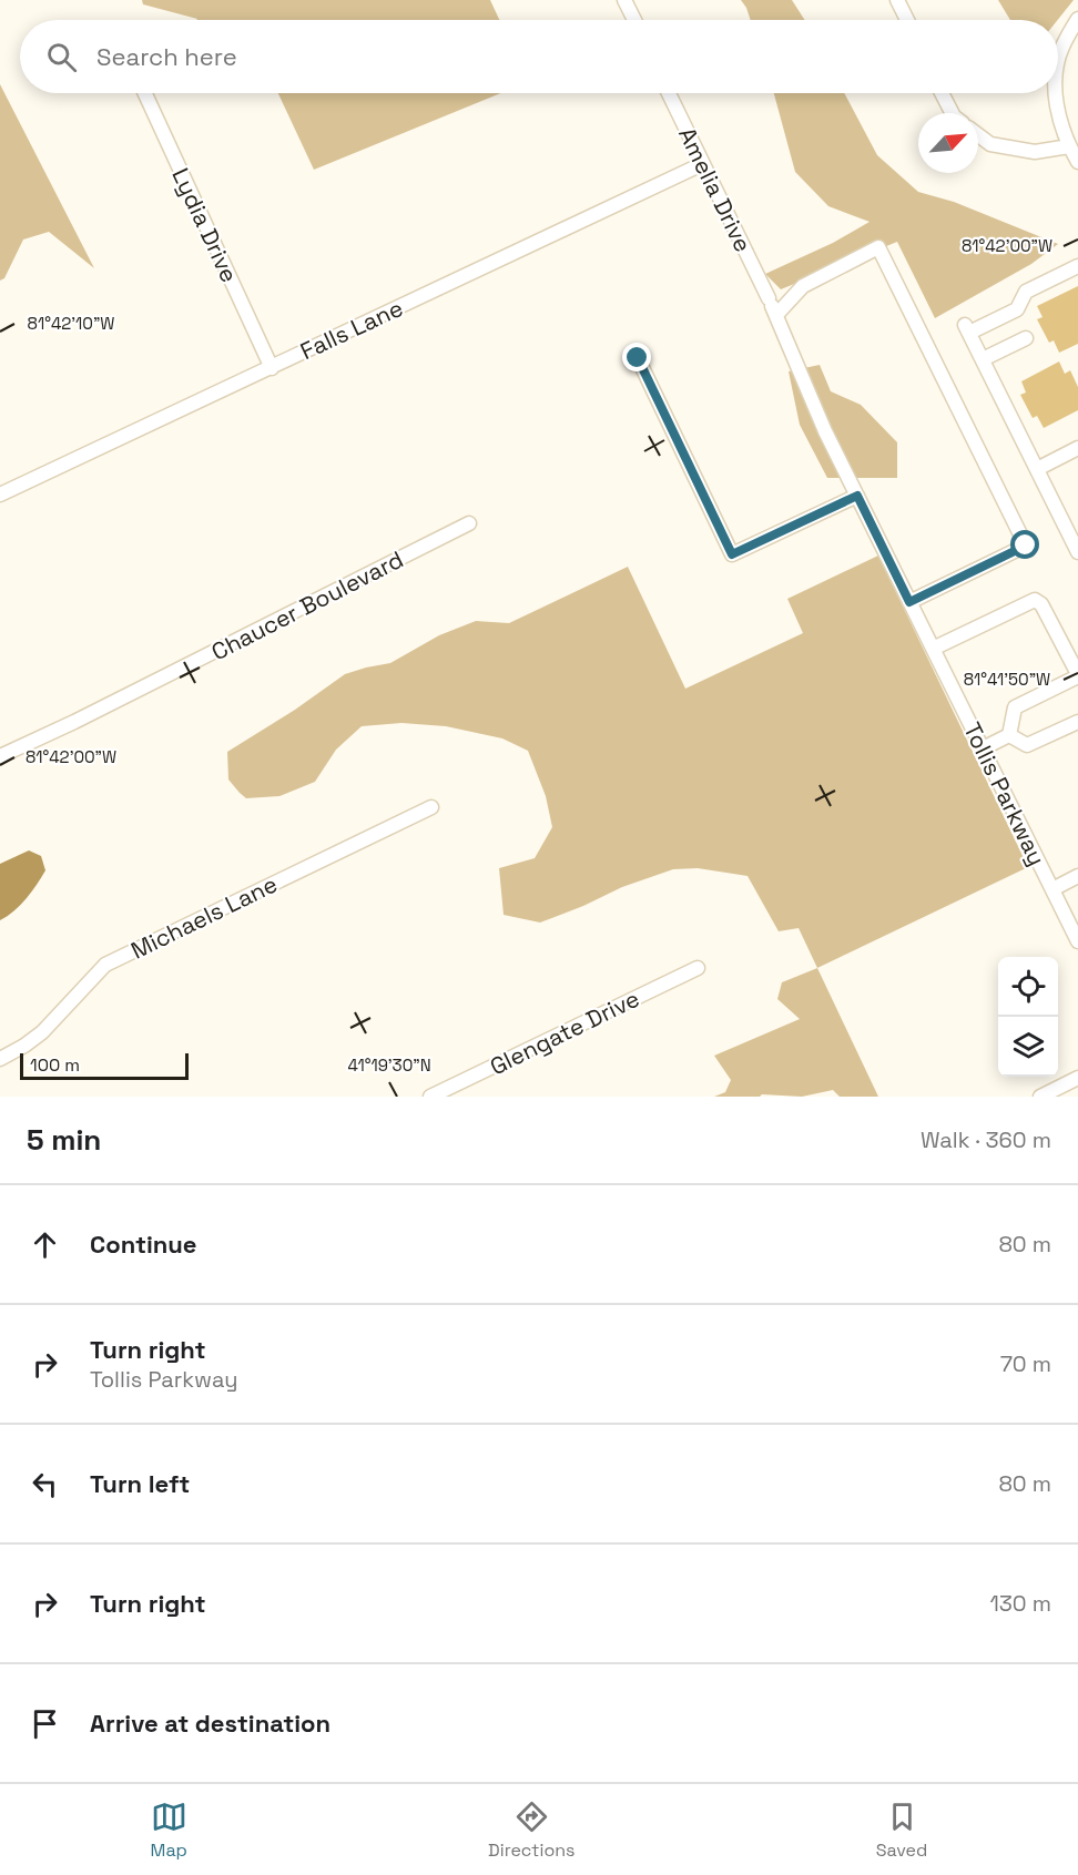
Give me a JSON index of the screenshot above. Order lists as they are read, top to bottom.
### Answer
{
  "streets": {
    "street": [
      "Amelia Drive",
      "Lydia Drive",
      "Falls Lane",
      "Chaucer Boulevard",
      "Tollis Parkway",
      "Michaels Lane",
      "Glengate Drive"
    ]
  },
  "crossings": [
    ["Amelia Drive", "Falls Lane"],
    ["Amelia Drive", "Tollis Parkway"],
    ["Lydia Drive", "Falls Lane"]
  ],
  "scale_bar": "100 m",
  "north": "top right",
  "page": {
    "search": "Search here",
    "scale": "100 m",
    "heading": ["5 min", "Walk · 360 m"],
    "list": [
      ["Continue", "80 m"],
      ["Turn right", "Tollis Parkway", "70 m"],
      ["Turn left", "80 m"],
      ["Turn right", "130 m"],
      "Arrive at destination"
    ],
    "nav": ["Map", "Directions", "Saved"]
  },
  "coordinates": [
    "81°42'00\"W",
    "81°42'10\"W",
    "81°41'50\"W",
    "41°19'30\"N"
  ]
}
